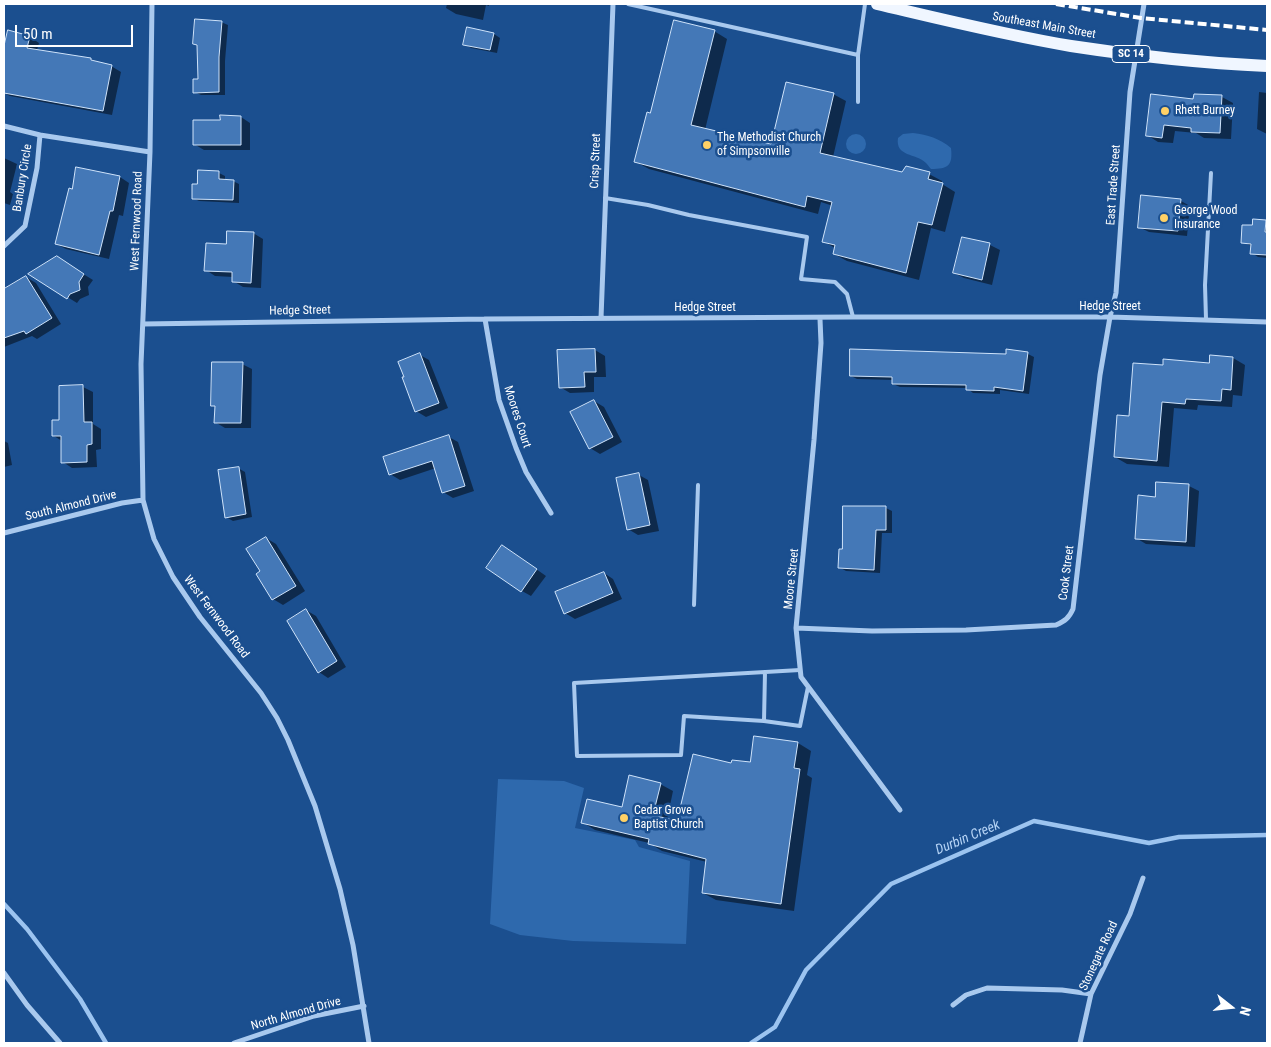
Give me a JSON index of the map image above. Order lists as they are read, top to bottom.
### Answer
{
  "streets": {
    "main road": ["Southeast Main Street", "SC 14"],
    "street": [
      "Crisp Street",
      "Banbury Circle",
      "East Trade Street",
      "West Fernwood Road",
      "Hedge Street",
      "Moores Court",
      "South Almond Drive",
      "Cook Street",
      "Moore Street",
      "Stonegate Road",
      "North Almond Drive"
    ]
  },
  "crossings": [
    ["Southeast Main Street", "East Trade Street"],
    ["Crisp Street", "Hedge Street"],
    ["Banbury Circle", "West Fernwood Road"],
    ["East Trade Street", "Hedge Street"],
    ["East Trade Street", "Cook Street"],
    ["West Fernwood Road", "Hedge Street"],
    ["West Fernwood Road", "South Almond Drive"],
    ["West Fernwood Road", "North Almond Drive"],
    ["Hedge Street", "Moores Court"],
    ["Hedge Street", "Cook Street"],
    ["Hedge Street", "Moore Street"],
    ["Cook Street", "Moore Street"]
  ],
  "water": ["Durbin Creek"],
  "places": [
    "Rhett Burney",
    "The Methodist Church of Simpsonville",
    "George Wood Insurance",
    "Cedar Grove Baptist Church"
  ],
  "scale_bar": "50 m",
  "north": "right"
}
